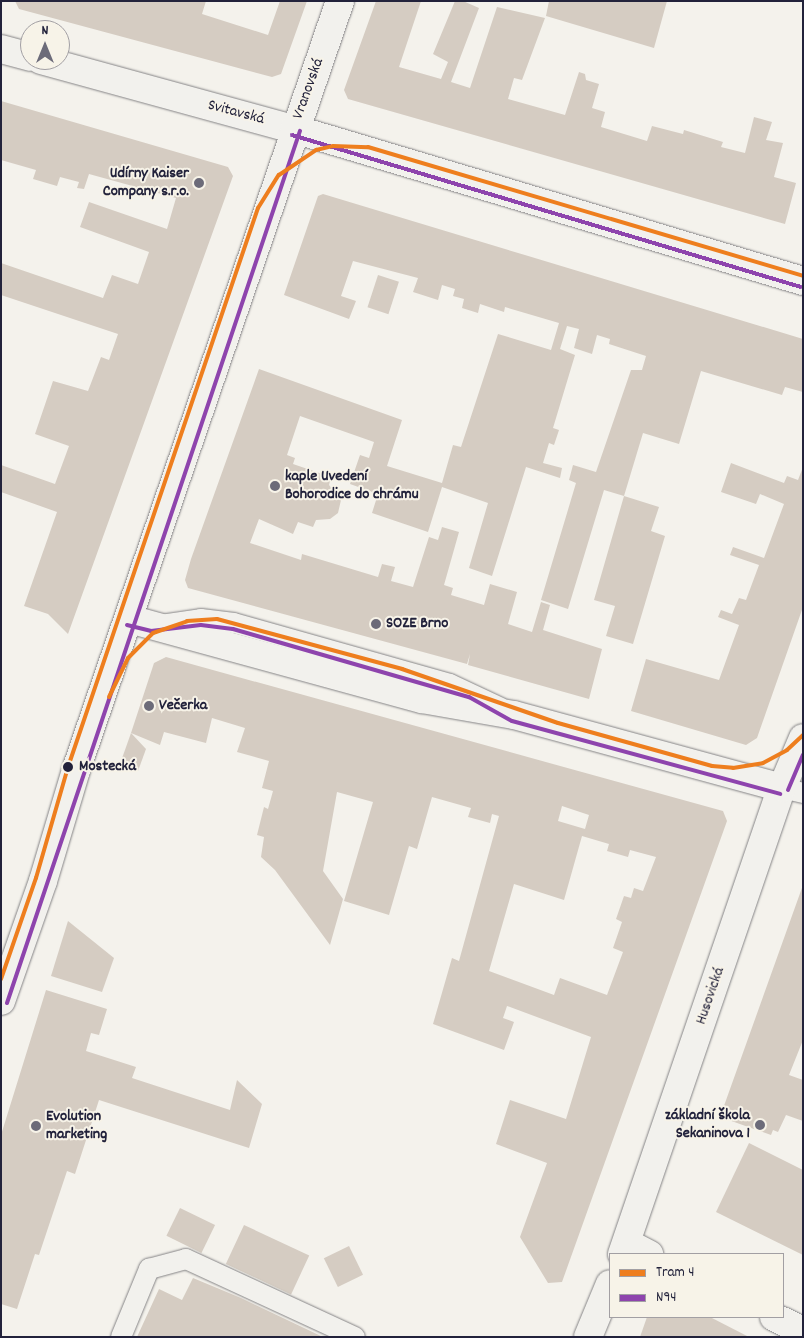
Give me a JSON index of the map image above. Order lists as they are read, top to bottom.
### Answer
{
  "streets": {
    "street": ["Vranovská", "Svitavská", "Husovická"]
  },
  "crossings": [
    ["Vranovská", "Svitavská"]
  ],
  "places": [
    "Udírny Kaiser Company s.r.o.",
    "kaple Uvedení Bohorodice do chrámu",
    "SOZE Brno",
    "Večerka",
    "Mostecká",
    "základní škola Sekaninova 1",
    "Evolution marketing"
  ],
  "lines": ["transit line N94", "tram line 4"],
  "legend": ["Tram 4", "N94"],
  "north": "top"
}
